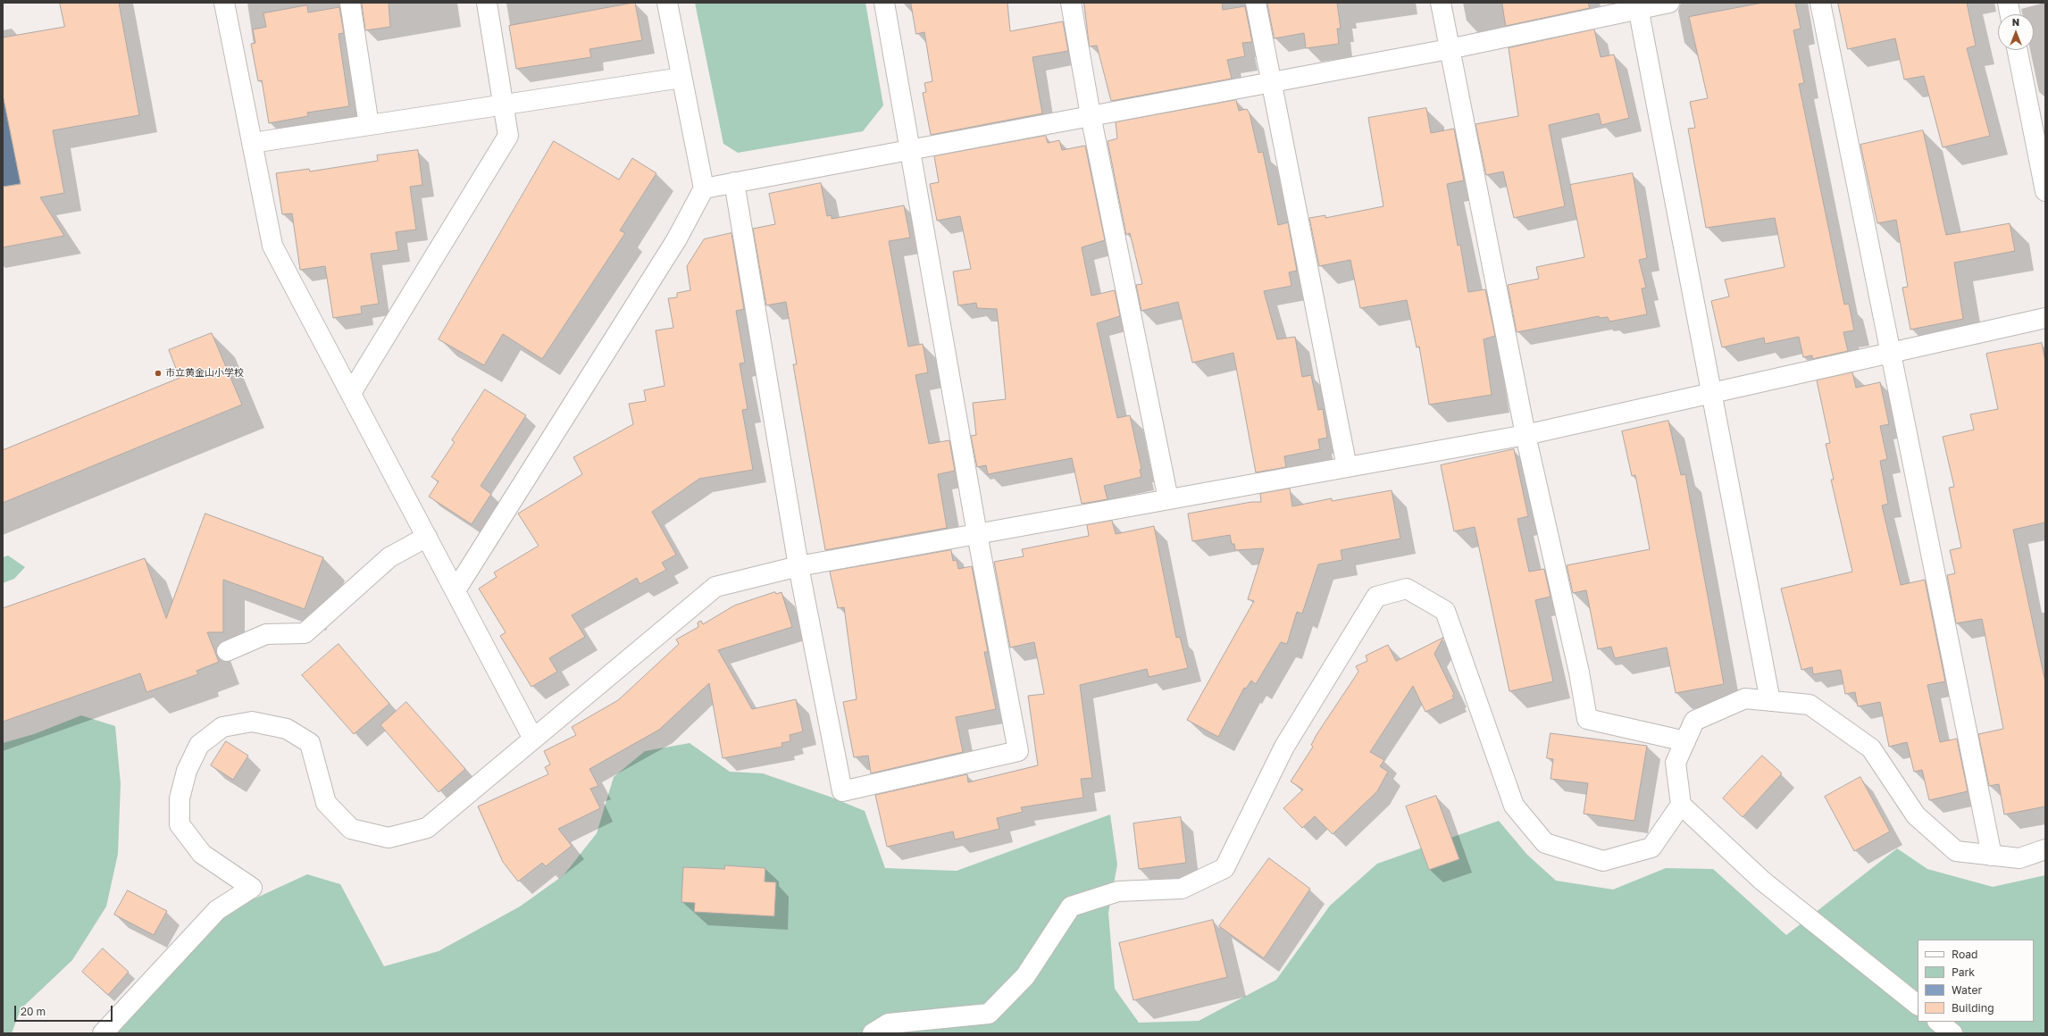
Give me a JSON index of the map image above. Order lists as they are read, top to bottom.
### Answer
{
  "places": ["市立黄金山小学校"],
  "legend": [
    "Road",
    "Park",
    "Water",
    "Building"
  ],
  "scale_bar": "20 m",
  "north": "top"
}
